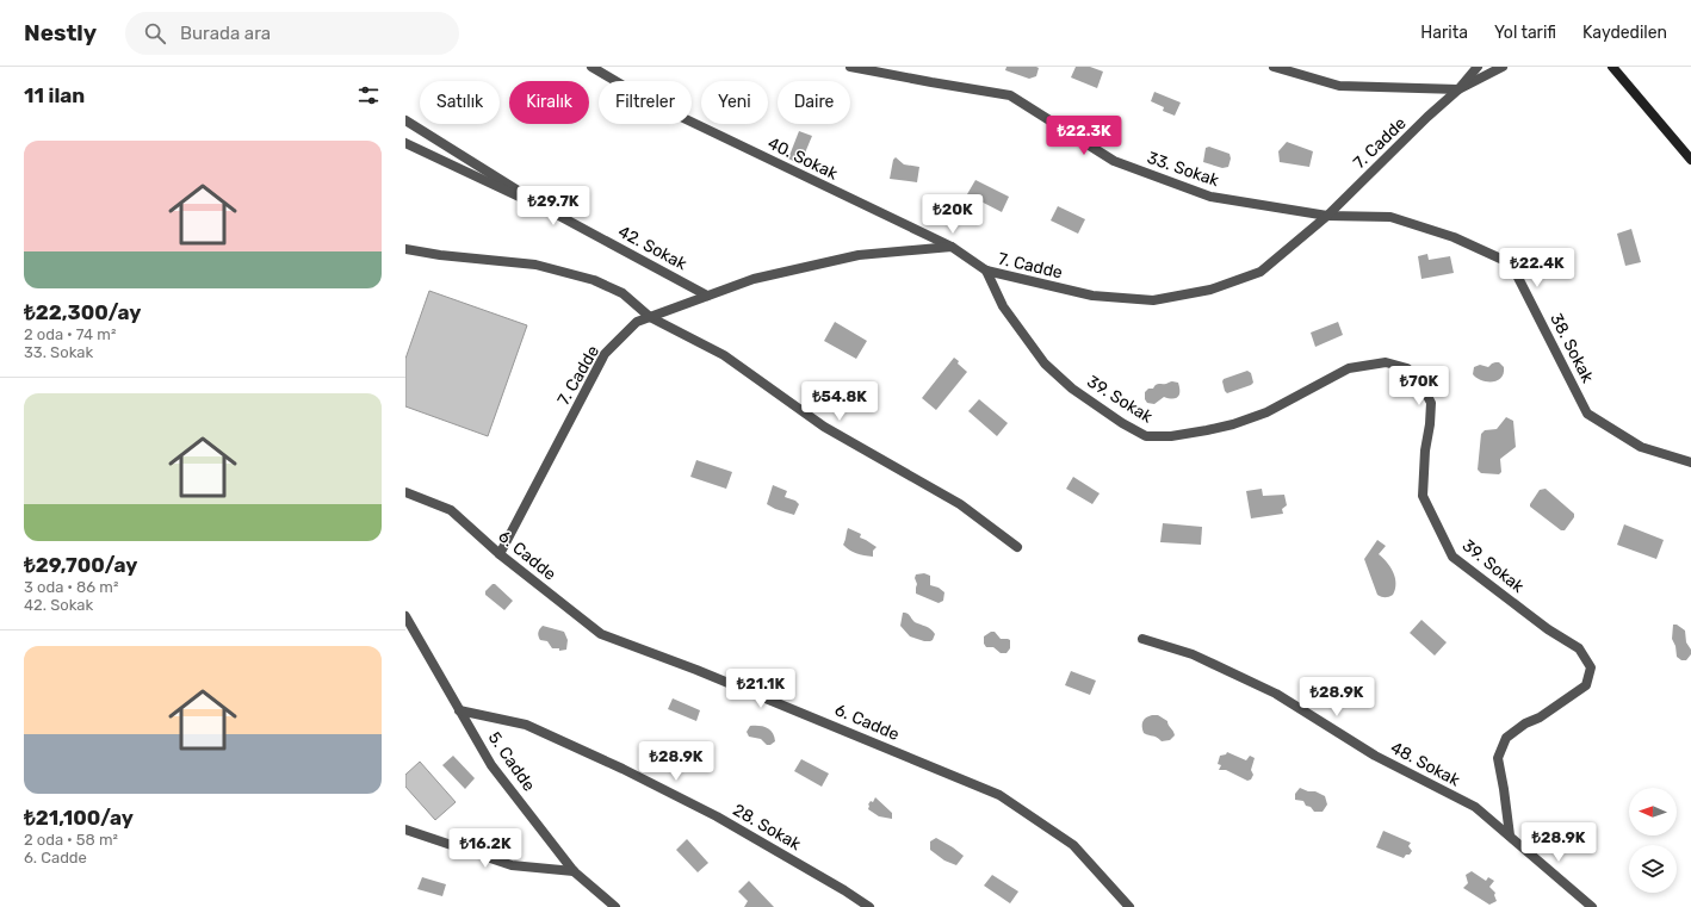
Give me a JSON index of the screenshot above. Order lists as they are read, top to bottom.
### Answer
{
  "streets": {
    "street": [
      "7. Cadde",
      "40. Sokak",
      "33. Sokak",
      "42. Sokak",
      "38. Sokak",
      "39. Sokak",
      "6. Cadde",
      "5. Cadde",
      "48. Sokak",
      "28. Sokak"
    ]
  },
  "crossings": [
    ["7. Cadde", "40. Sokak"],
    ["7. Cadde", "33. Sokak"],
    ["7. Cadde", "42. Sokak"],
    ["7. Cadde", "38. Sokak"],
    ["7. Cadde", "39. Sokak"],
    ["7. Cadde", "6. Cadde"],
    ["33. Sokak", "38. Sokak"],
    ["39. Sokak", "48. Sokak"],
    ["5. Cadde", "28. Sokak"]
  ],
  "north": "left",
  "page": {
    "header": "Nestly",
    "search": "Burada ara",
    "nav": ["Harita", "Yol tarifi", "Kaydedilen"],
    "heading": "11 ilan",
    "chip": [
      "Satılık",
      "Kiralık",
      "Filtreler",
      "Yeni",
      "Daire"
    ],
    "price": [
      "₺22.3K",
      "₺29.7K",
      "₺20K",
      "₺22.4K",
      "₺70K",
      "₺54.8K",
      "₺21.1K",
      "₺28.9K",
      "₺28.9K",
      "₺28.9K",
      "₺16.2K"
    ],
    "list": [
      {
        "name": "₺22,300/ay",
        "note": "2 oda · 74 m² · 33. Sokak"
      },
      {
        "name": "₺29,700/ay",
        "note": "3 oda · 86 m² · 42. Sokak"
      },
      {
        "name": "₺21,100/ay",
        "note": "2 oda · 58 m² · 6. Cadde"
      }
    ]
  }
}
